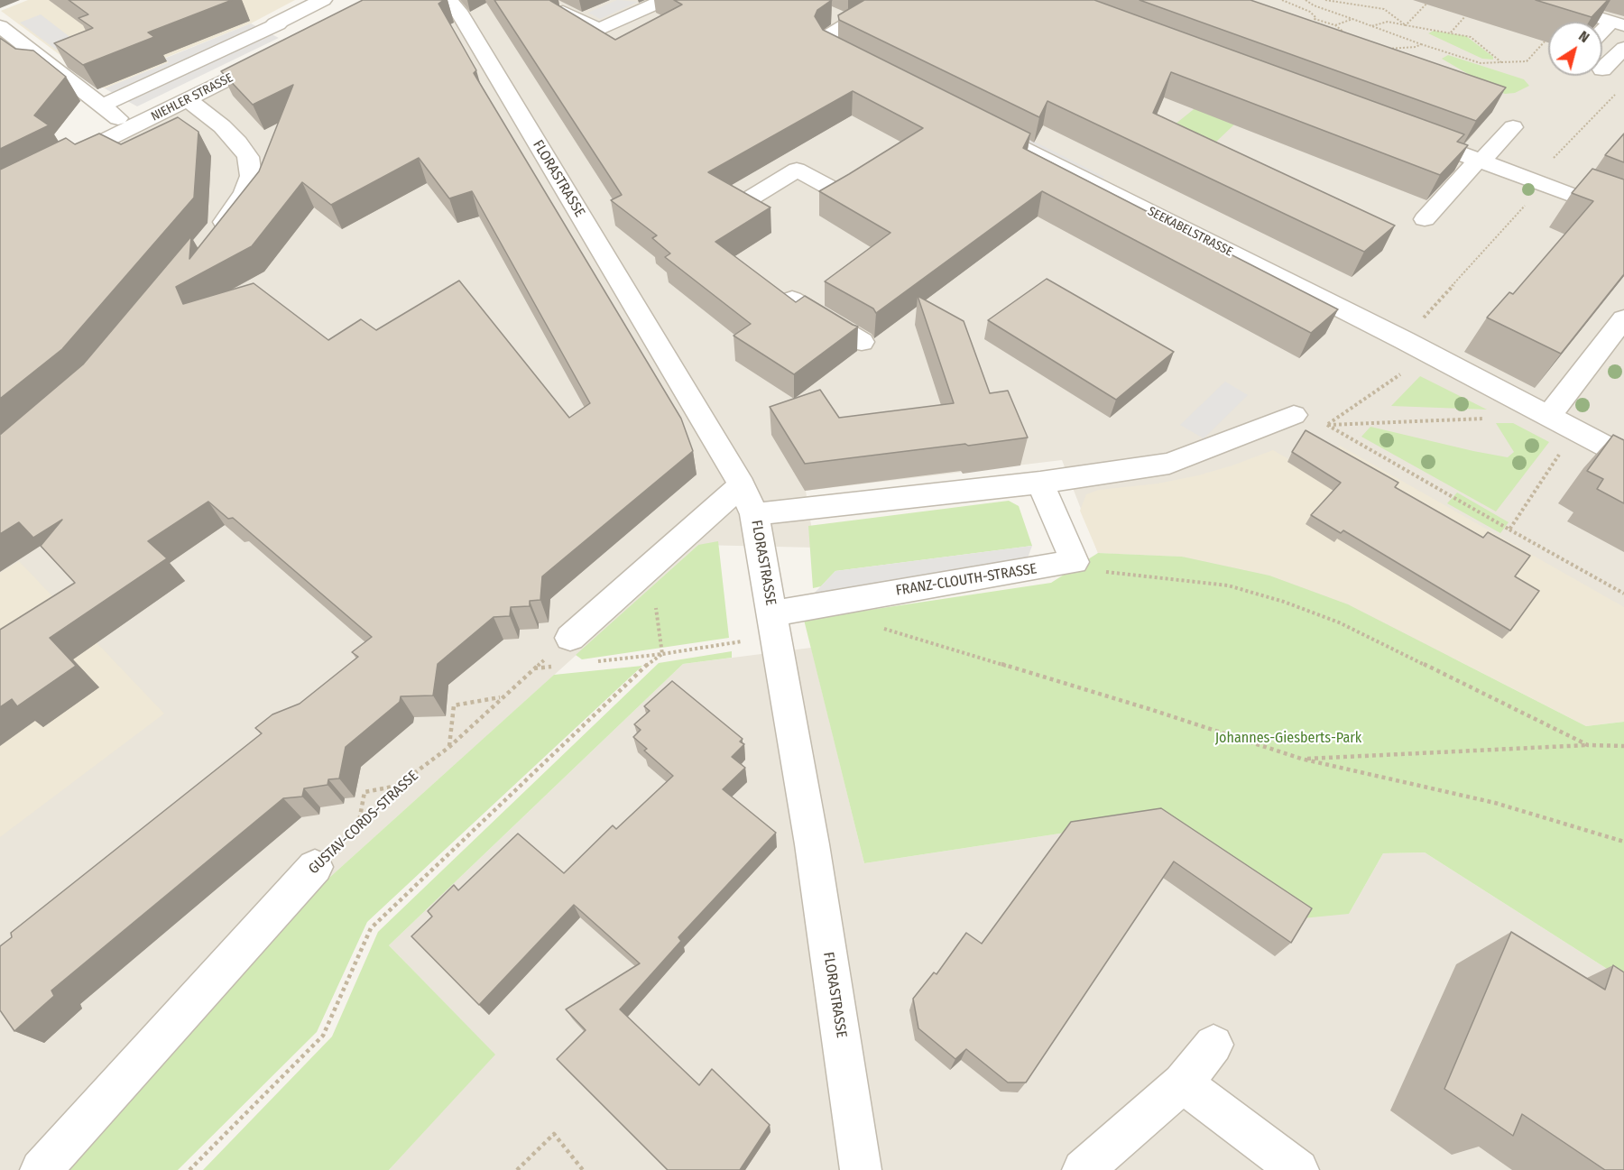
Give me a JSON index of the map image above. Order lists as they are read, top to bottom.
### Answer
{
  "streets": {
    "street": [
      "NIEHLER STRASSE",
      "FLORASTRASSE",
      "SEEKABELSTRASSE",
      "FRANZ-CLOUTH-STRASSE",
      "GUSTAV-CORDS-STRASSE"
    ]
  },
  "crossings": [
    ["FLORASTRASSE", "FRANZ-CLOUTH-STRASSE"]
  ],
  "parks": ["Johannes-Giesberts-Park"],
  "north": "top right"
}
